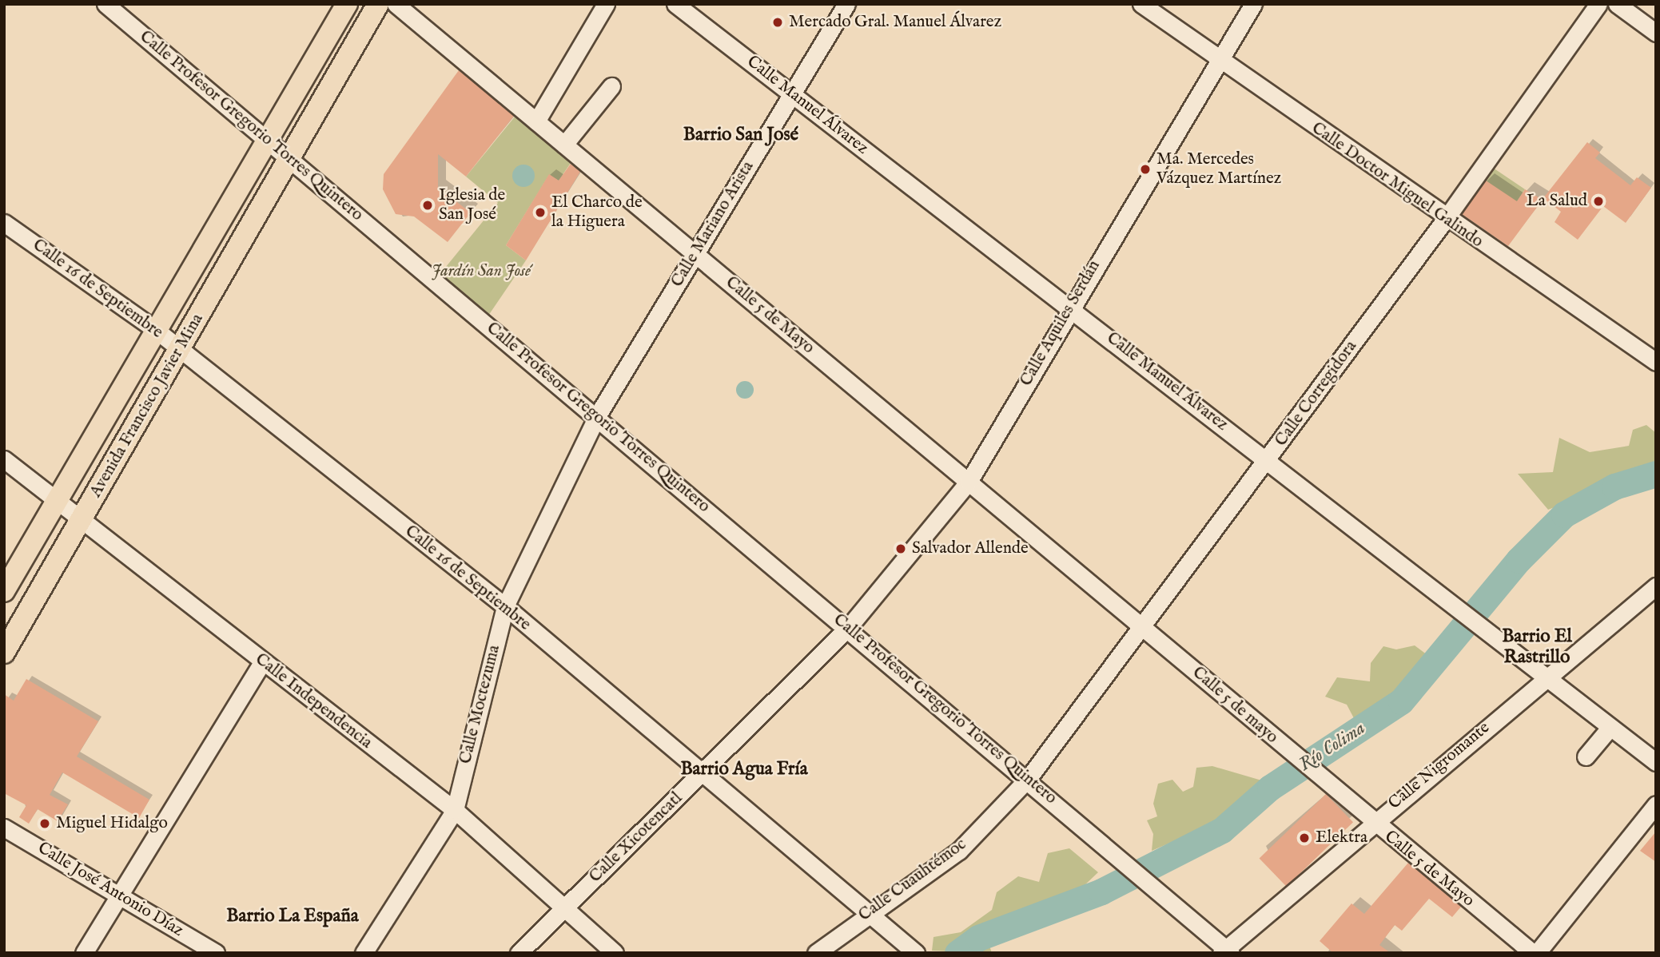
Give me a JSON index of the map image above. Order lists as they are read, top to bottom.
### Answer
{
  "streets": {
    "main road": ["Avenida Francisco Javier Mina"],
    "street": [
      "Calle Manuel Álvarez",
      "Calle Profesor Gregorio Torres Quintero",
      "Calle Doctor Miguel Galindo",
      "Calle Mariano Arista",
      "Calle 16 de Septiembre",
      "Calle 5 de Mayo",
      "Calle Aquiles Serdán",
      "Calle Corregidora",
      "Calle Independencia",
      "Calle Moctezuma",
      "Calle 5 de mayo",
      "Calle Nigromante",
      "Calle Xicotencatl",
      "Calle Cuauhtémoc",
      "Calle José Antonio Díaz"
    ]
  },
  "crossings": [
    ["Calle Manuel Álvarez", "Calle Mariano Arista"],
    ["Calle Manuel Álvarez", "Calle Aquiles Serdán"],
    ["Calle Manuel Álvarez", "Calle Corregidora"],
    ["Calle Manuel Álvarez", "Calle Nigromante"],
    ["Calle Profesor Gregorio Torres Quintero", "Calle Mariano Arista"],
    ["Calle Profesor Gregorio Torres Quintero", "Calle Aquiles Serdán"],
    ["Calle Profesor Gregorio Torres Quintero", "Calle Corregidora"],
    ["Calle Profesor Gregorio Torres Quintero", "Avenida Francisco Javier Mina"],
    ["Calle Profesor Gregorio Torres Quintero", "Calle Moctezuma"],
    ["Calle Profesor Gregorio Torres Quintero", "Calle Nigromante"],
    ["Calle Profesor Gregorio Torres Quintero", "Calle Xicotencatl"],
    ["Calle Profesor Gregorio Torres Quintero", "Calle Cuauhtémoc"],
    ["Calle Doctor Miguel Galindo", "Calle Aquiles Serdán"],
    ["Calle Doctor Miguel Galindo", "Calle Corregidora"],
    ["Calle Mariano Arista", "Calle 5 de Mayo"],
    ["Calle Mariano Arista", "Calle Moctezuma"],
    ["Calle 16 de Septiembre", "Avenida Francisco Javier Mina"],
    ["Calle 16 de Septiembre", "Calle Moctezuma"],
    ["Calle 16 de Septiembre", "Calle Xicotencatl"],
    ["Calle 16 de Septiembre", "Calle Cuauhtémoc"],
    ["Calle 5 de Mayo", "Calle Aquiles Serdán"],
    ["Calle 5 de Mayo", "Calle Corregidora"],
    ["Calle 5 de Mayo", "Calle 5 de mayo"],
    ["Calle 5 de Mayo", "Calle Nigromante"],
    ["Calle Aquiles Serdán", "Calle Xicotencatl"],
    ["Calle Corregidora", "Calle 5 de mayo"],
    ["Calle Corregidora", "Calle Cuauhtémoc"],
    ["Avenida Francisco Javier Mina", "Calle Independencia"],
    ["Calle Independencia", "Calle Moctezuma"],
    ["Calle Independencia", "Calle Xicotencatl"]
  ],
  "districts": [
    "Barrio San José",
    "Barrio El Rastrillo",
    "Barrio Agua Fría",
    "Barrio La España"
  ],
  "water": ["Río Colima"],
  "parks": ["Jardín San José"],
  "places": [
    "Mercado Gral. Manuel Álvarez",
    "Ma. Mercedes Vázquez Martínez",
    "La Salud",
    "Iglesia de San José",
    "El Charco de la Higuera",
    "Salvador Allende",
    "Miguel Hidalgo",
    "Elektra"
  ]
}
